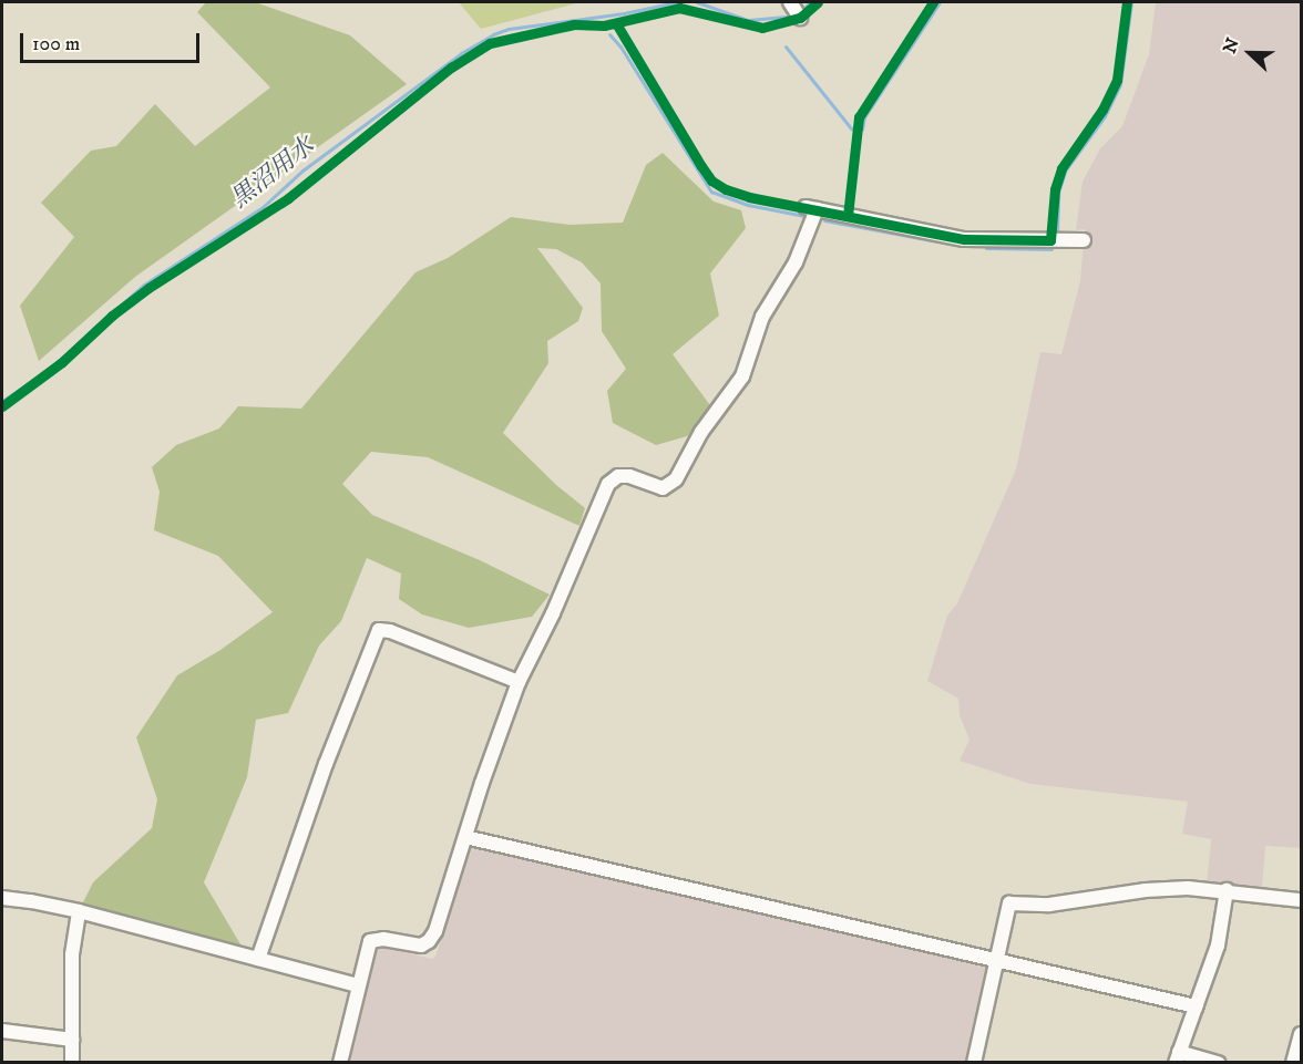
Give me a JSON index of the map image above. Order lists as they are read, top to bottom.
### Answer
{
  "water": ["黒沼用水"],
  "scale_bar": "100 m",
  "north": "left"
}
